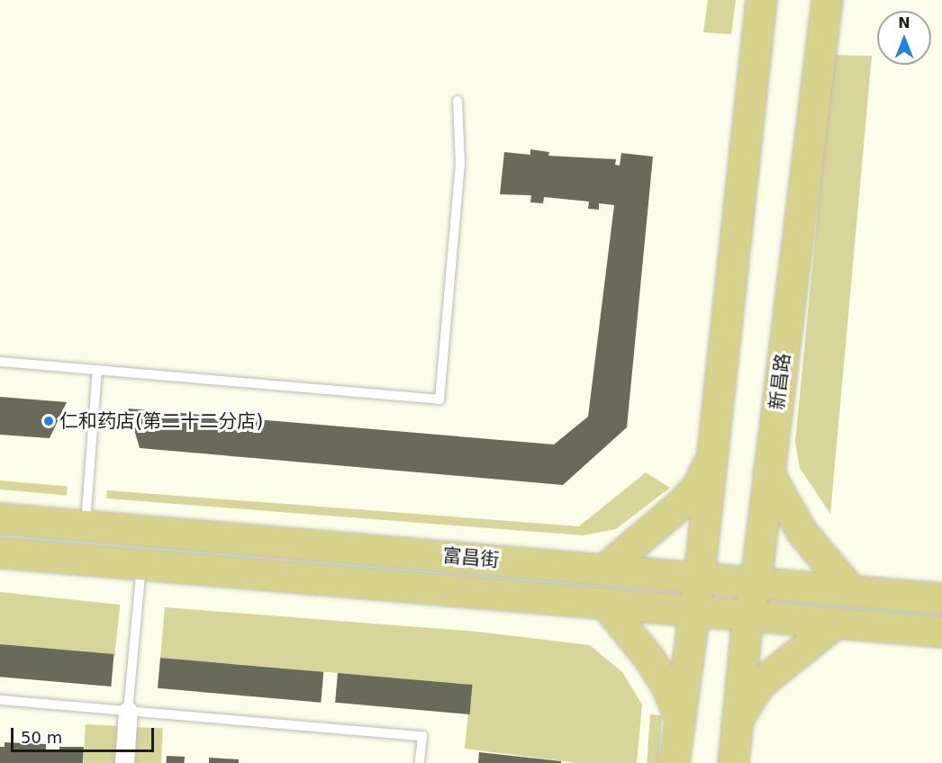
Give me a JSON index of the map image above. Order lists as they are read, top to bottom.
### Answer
{
  "streets": {
    "main road": ["新昌路", "富昌街"]
  },
  "crossings": [
    ["新昌路", "富昌街"]
  ],
  "places": ["仁和药店(第二十二分店)"],
  "scale_bar": "50 m",
  "north": "top"
}
